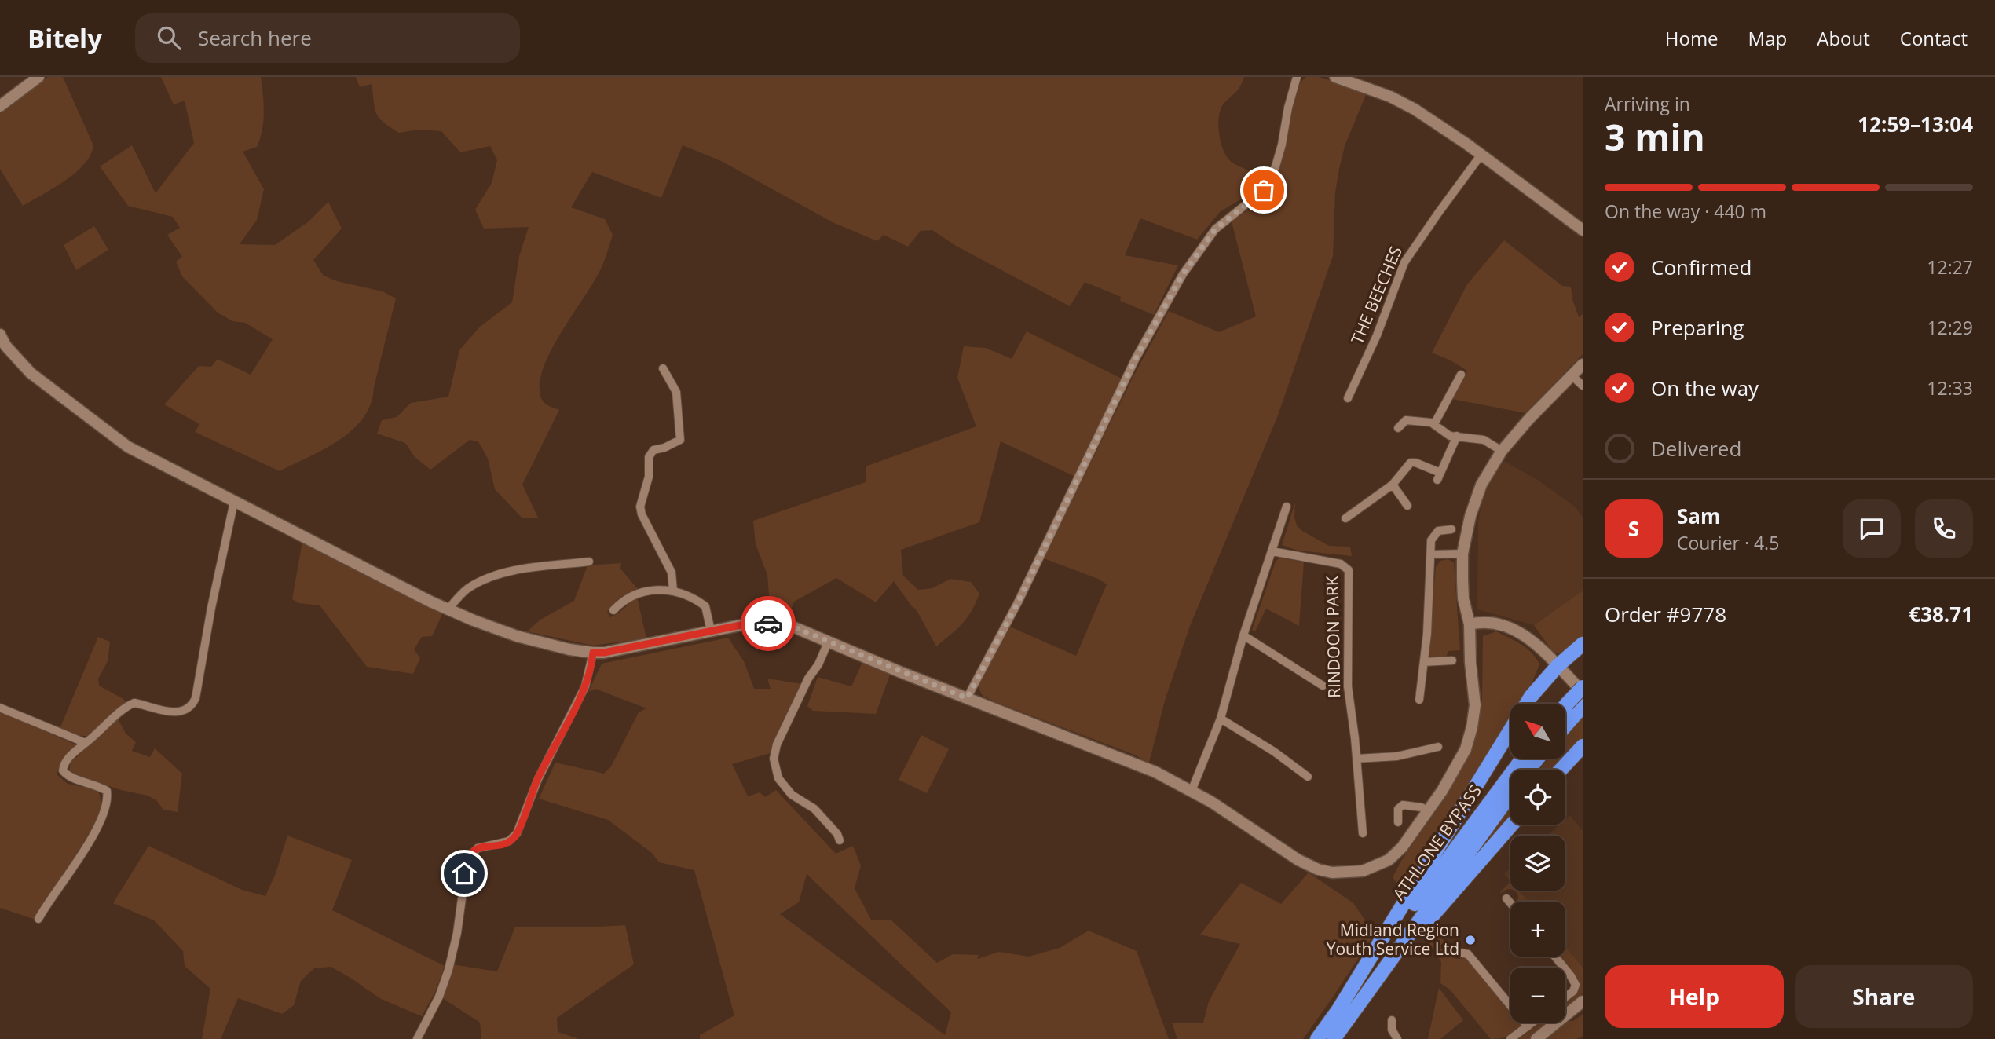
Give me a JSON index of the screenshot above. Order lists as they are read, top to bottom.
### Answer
{
  "streets": {
    "highway": ["ATHLONE BYPASS"],
    "street": ["THE BEECHES", "RINDOON PARK"]
  },
  "places": ["Midland Region Youth Service Ltd"],
  "north": "top left",
  "page": {
    "header": "Bitely",
    "search": "Search here",
    "nav": [
      "Home",
      "Map",
      "About",
      "Contact"
    ],
    "heading": ["3 min", "Arriving in", "12:59–13:04"],
    "panel": [
      "Sam",
      "Courier · 4.5",
      "Order #9778",
      "€38.71"
    ],
    "bar": "On the way · 440 m",
    "list": [
      ["Confirmed", "12:27"],
      ["Preparing", "12:29"],
      ["On the way", "12:33"],
      "Delivered"
    ],
    "round": "S",
    "map_buttons": ["+", "−"],
    "buttons": ["Help", "Share"]
  }
}
